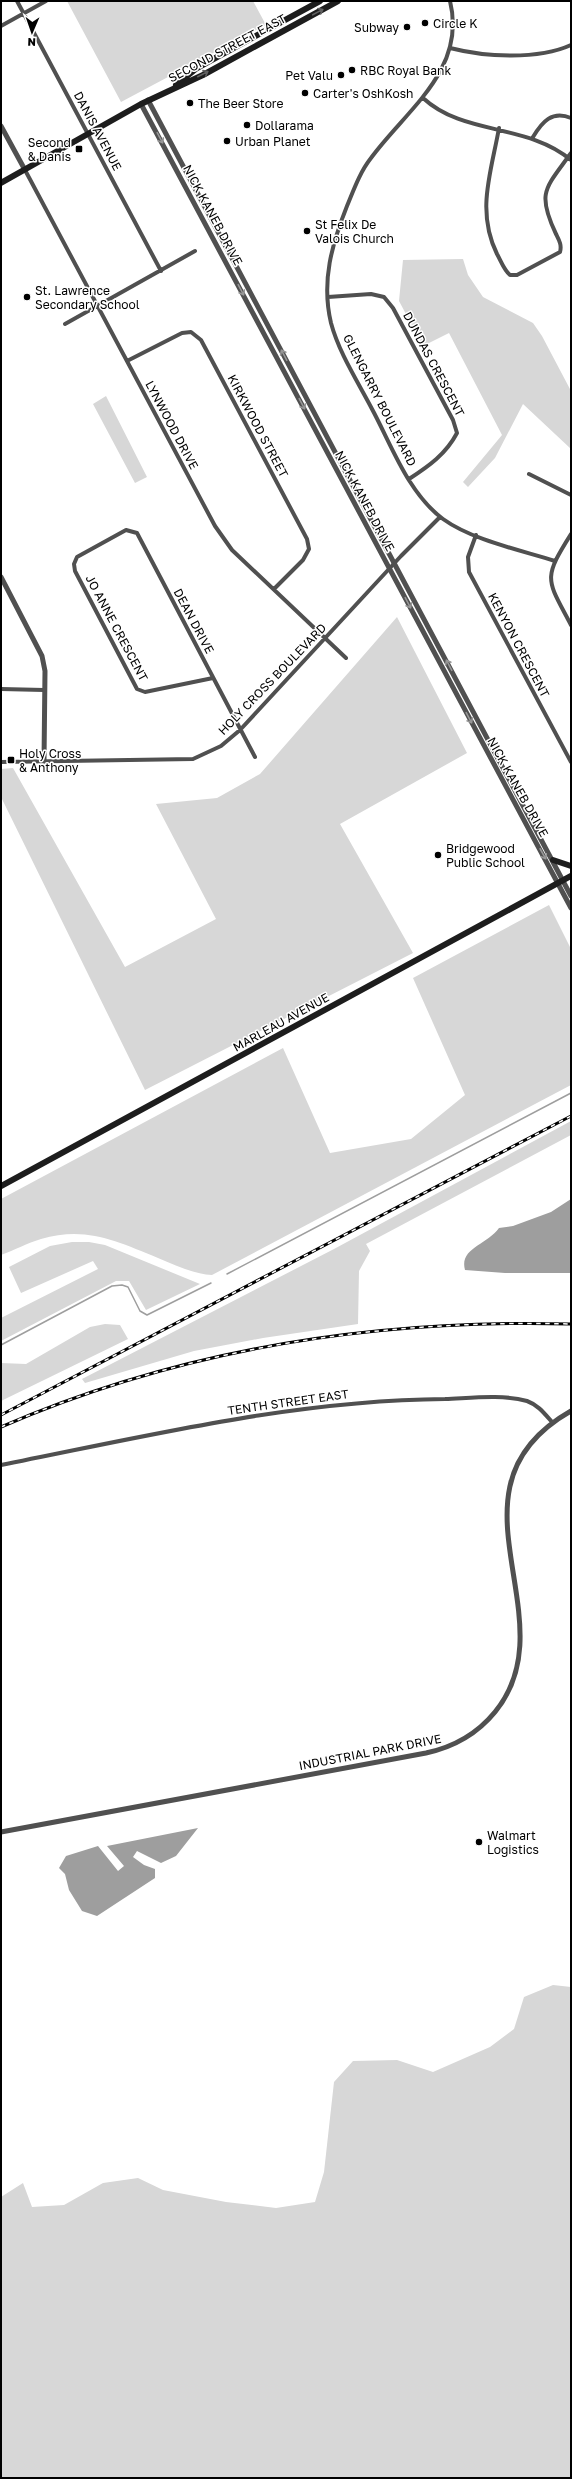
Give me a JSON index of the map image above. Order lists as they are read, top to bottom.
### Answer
{
  "streets": {
    "main road": ["SECOND STREET EAST", "MARLEAU AVENUE"],
    "street": [
      "DANIS AVENUE",
      "NICK KANEB DRIVE",
      "DUNDAS CRESCENT",
      "GLENGARRY BOULEVARD",
      "LYNWOOD DRIVE",
      "KIRKWOOD STREET",
      "DEAN DRIVE",
      "JO ANNE CRESCENT",
      "KENYON CRESCENT",
      "HOLY CROSS BOULEVARD",
      "TENTH STREET EAST",
      "INDUSTRIAL PARK DRIVE"
    ]
  },
  "crossings": [
    ["SECOND STREET EAST", "DANIS AVENUE"],
    ["SECOND STREET EAST", "NICK KANEB DRIVE"],
    ["SECOND STREET EAST", "LYNWOOD DRIVE"],
    ["NICK KANEB DRIVE", "HOLY CROSS BOULEVARD"],
    ["NICK KANEB DRIVE", "MARLEAU AVENUE"],
    ["DUNDAS CRESCENT", "GLENGARRY BOULEVARD"],
    ["GLENGARRY BOULEVARD", "KENYON CRESCENT"],
    ["GLENGARRY BOULEVARD", "HOLY CROSS BOULEVARD"],
    ["LYNWOOD DRIVE", "KIRKWOOD STREET"],
    ["LYNWOOD DRIVE", "HOLY CROSS BOULEVARD"],
    ["DEAN DRIVE", "JO ANNE CRESCENT"],
    ["DEAN DRIVE", "HOLY CROSS BOULEVARD"],
    ["TENTH STREET EAST", "INDUSTRIAL PARK DRIVE"]
  ],
  "places": {
    "other": [
      "Circle K",
      "Subway",
      "RBC Royal Bank",
      "Pet Valu",
      "Carter's OshKosh",
      "The Beer Store",
      "Dollarama",
      "Urban Planet",
      "St Felix De Valois Church",
      "St. Lawrence Secondary School",
      "Bridgewood Public School",
      "Walmart Logistics"
    ],
    "transit": ["Second & Danis", "Holy Cross & Anthony"]
  },
  "north": "bottom"
}
